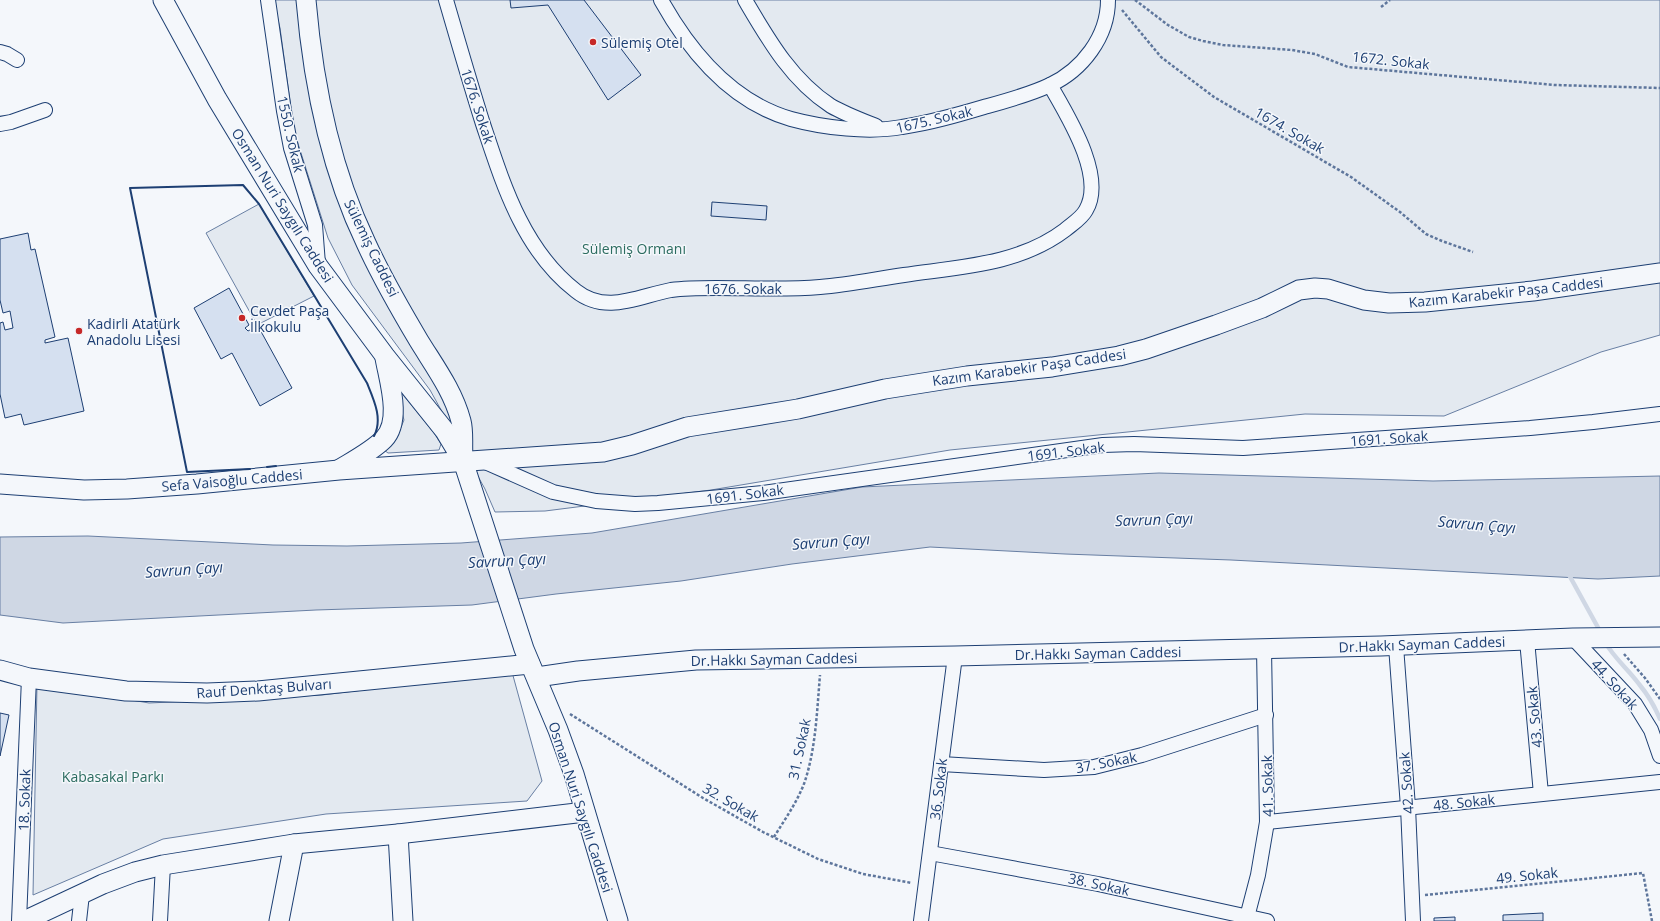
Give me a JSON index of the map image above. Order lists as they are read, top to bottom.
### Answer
{
  "streets": {
    "street": [
      "1676. Sokak",
      "1675. Sokak",
      "1550. Sokak",
      "Osman Nuri Saygılı Caddesi",
      "Sülemiş Caddesi",
      "Kazım Karabekir Paşa Caddesi",
      "1691. Sokak",
      "Sefa Vaisoğlu Caddesi",
      "Dr.Hakkı Sayman Caddesi",
      "44. Sokak",
      "Rauf Denktaş Bulvarı",
      "43. Sokak",
      "37. Sokak",
      "42. Sokak",
      "41. Sokak",
      "36. Sokak",
      "18. Sokak",
      "48. Sokak",
      "38. Sokak"
    ],
    "path": [
      "1672. Sokak",
      "1674. Sokak",
      "31. Sokak",
      "32. Sokak",
      "49. Sokak"
    ]
  },
  "crossings": [
    ["1676. Sokak", "1675. Sokak"],
    ["1675. Sokak", "1674. Sokak"],
    ["1550. Sokak", "Osman Nuri Saygılı Caddesi"],
    ["Osman Nuri Saygılı Caddesi", "Sülemiş Caddesi"],
    ["Osman Nuri Saygılı Caddesi", "Kazım Karabekir Paşa Caddesi"],
    ["Osman Nuri Saygılı Caddesi", "1691. Sokak"],
    ["Osman Nuri Saygılı Caddesi", "Sefa Vaisoğlu Caddesi"],
    ["Osman Nuri Saygılı Caddesi", "Dr.Hakkı Sayman Caddesi"],
    ["Osman Nuri Saygılı Caddesi", "Rauf Denktaş Bulvarı"],
    ["Osman Nuri Saygılı Caddesi", "32. Sokak"],
    ["Sülemiş Caddesi", "Kazım Karabekir Paşa Caddesi"],
    ["Sülemiş Caddesi", "1691. Sokak"],
    ["Sülemiş Caddesi", "Sefa Vaisoğlu Caddesi"],
    ["Kazım Karabekir Paşa Caddesi", "1691. Sokak"],
    ["Kazım Karabekir Paşa Caddesi", "Sefa Vaisoğlu Caddesi"],
    ["1691. Sokak", "Sefa Vaisoğlu Caddesi"],
    ["Dr.Hakkı Sayman Caddesi", "44. Sokak"],
    ["Dr.Hakkı Sayman Caddesi", "Rauf Denktaş Bulvarı"],
    ["Dr.Hakkı Sayman Caddesi", "43. Sokak"],
    ["Dr.Hakkı Sayman Caddesi", "31. Sokak"],
    ["Dr.Hakkı Sayman Caddesi", "42. Sokak"],
    ["Dr.Hakkı Sayman Caddesi", "41. Sokak"],
    ["Dr.Hakkı Sayman Caddesi", "36. Sokak"],
    ["Rauf Denktaş Bulvarı", "18. Sokak"],
    ["43. Sokak", "48. Sokak"],
    ["31. Sokak", "32. Sokak"],
    ["37. Sokak", "41. Sokak"],
    ["37. Sokak", "36. Sokak"],
    ["42. Sokak", "48. Sokak"],
    ["42. Sokak", "49. Sokak"],
    ["41. Sokak", "48. Sokak"],
    ["41. Sokak", "38. Sokak"],
    ["36. Sokak", "32. Sokak"],
    ["36. Sokak", "38. Sokak"]
  ],
  "water": ["Savrun Çayı"],
  "parks": ["Sülemiş Ormanı", "Kabasakal Parkı"],
  "places": ["Sülemiş Otel", "Cevdet Paşa İlkokulu", "Kadirli Atatürk Anadolu Lisesi"]
}
